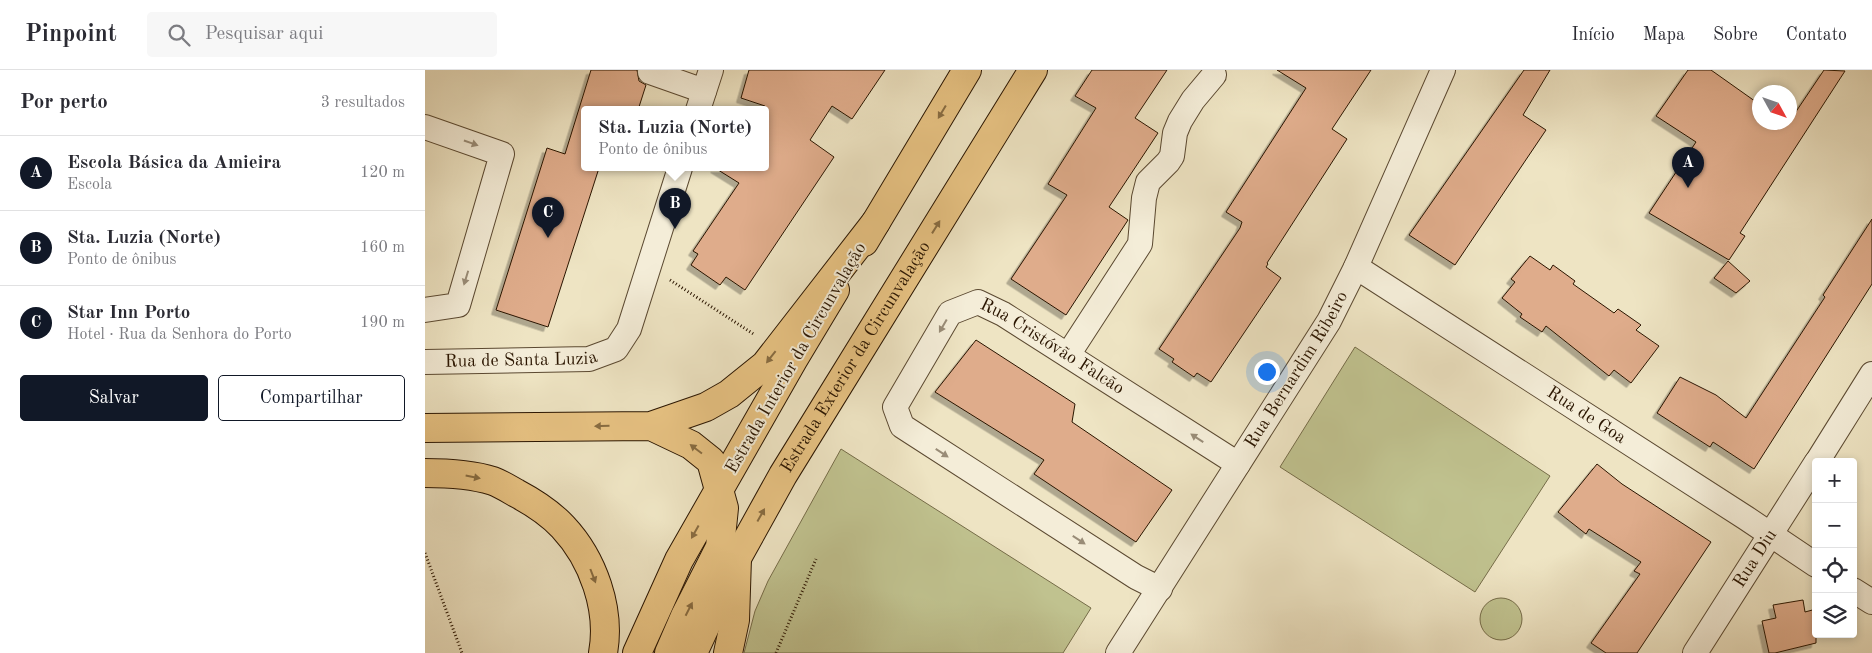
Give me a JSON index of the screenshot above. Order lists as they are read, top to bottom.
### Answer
{
  "streets": {
    "main road": ["Estrada Interior da Circunvalação", "Estrada Exterior da Circunvalação"],
    "street": [
      "Rua Cristóvão Falcão",
      "Rua de Santa Luzia",
      "Rua Bernardim Ribeiro",
      "Rua de Goa",
      "Rua Diu"
    ]
  },
  "crossings": [
    ["Rua Cristóvão Falcão", "Rua Bernardim Ribeiro"],
    ["Rua Bernardim Ribeiro", "Rua de Goa"],
    ["Rua de Goa", "Rua Diu"]
  ],
  "north": "bottom right",
  "page": {
    "header": "Pinpoint",
    "search": "Pesquisar aqui",
    "nav": [
      "Início",
      "Mapa",
      "Sobre",
      "Contato"
    ],
    "heading": ["Por perto", "3 resultados"],
    "popup": ["Sta. Luzia (Norte)", "Ponto de ônibus"],
    "list": [
      {
        "mark": "A",
        "name": "Escola Básica da Amieira",
        "note": "Escola",
        "value": "120 m"
      },
      {
        "mark": "B",
        "name": "Sta. Luzia (Norte)",
        "note": "Ponto de ônibus",
        "value": "160 m"
      },
      {
        "mark": "C",
        "name": "Star Inn Porto",
        "note": "Hotel · Rua da Senhora do Porto",
        "value": "190 m"
      }
    ],
    "pins": ["A", "B", "C"],
    "buttons": ["Salvar", "Compartilhar"],
    "map_buttons": ["+", "−"]
  }
}
